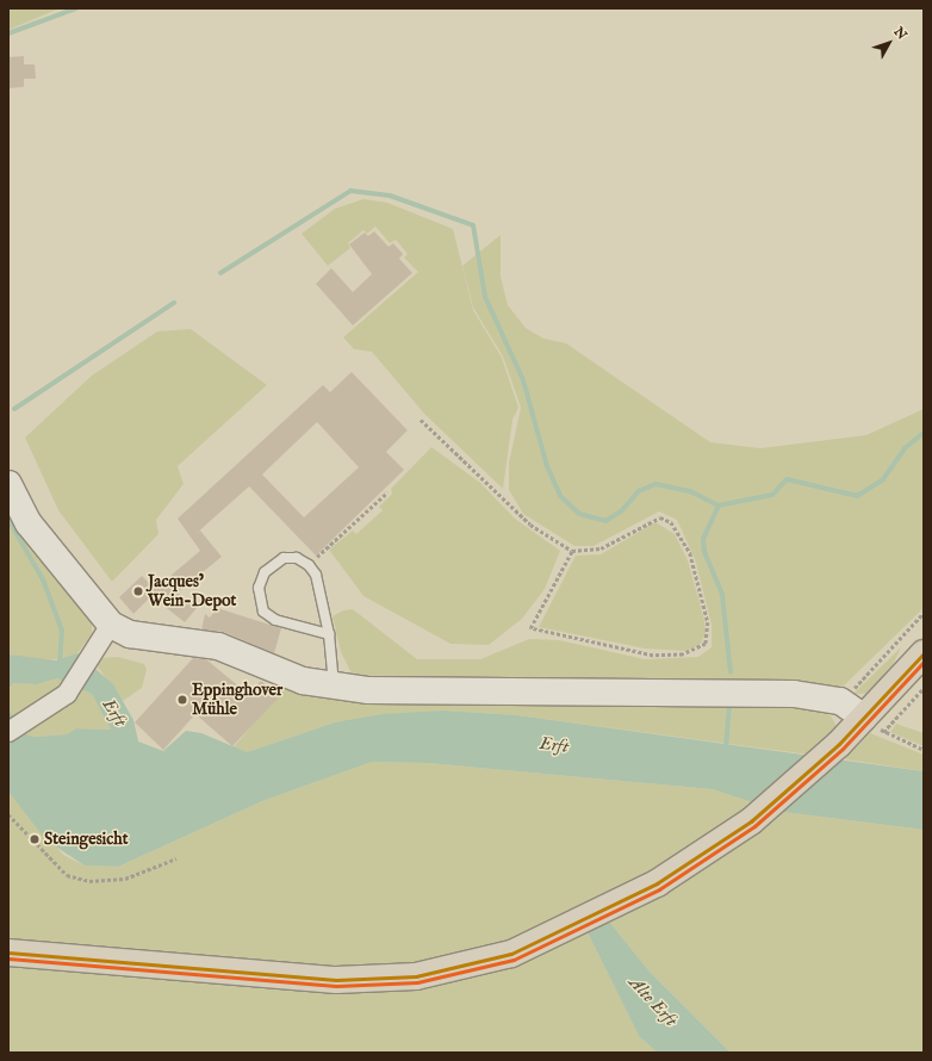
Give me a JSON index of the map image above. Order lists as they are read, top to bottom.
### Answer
{
  "water": ["Erft", "Alte Erft"],
  "places": ["Jacques’ Wein-Depot", "Eppinghover Mühle", "Steingesicht"],
  "north": "top right"
}
